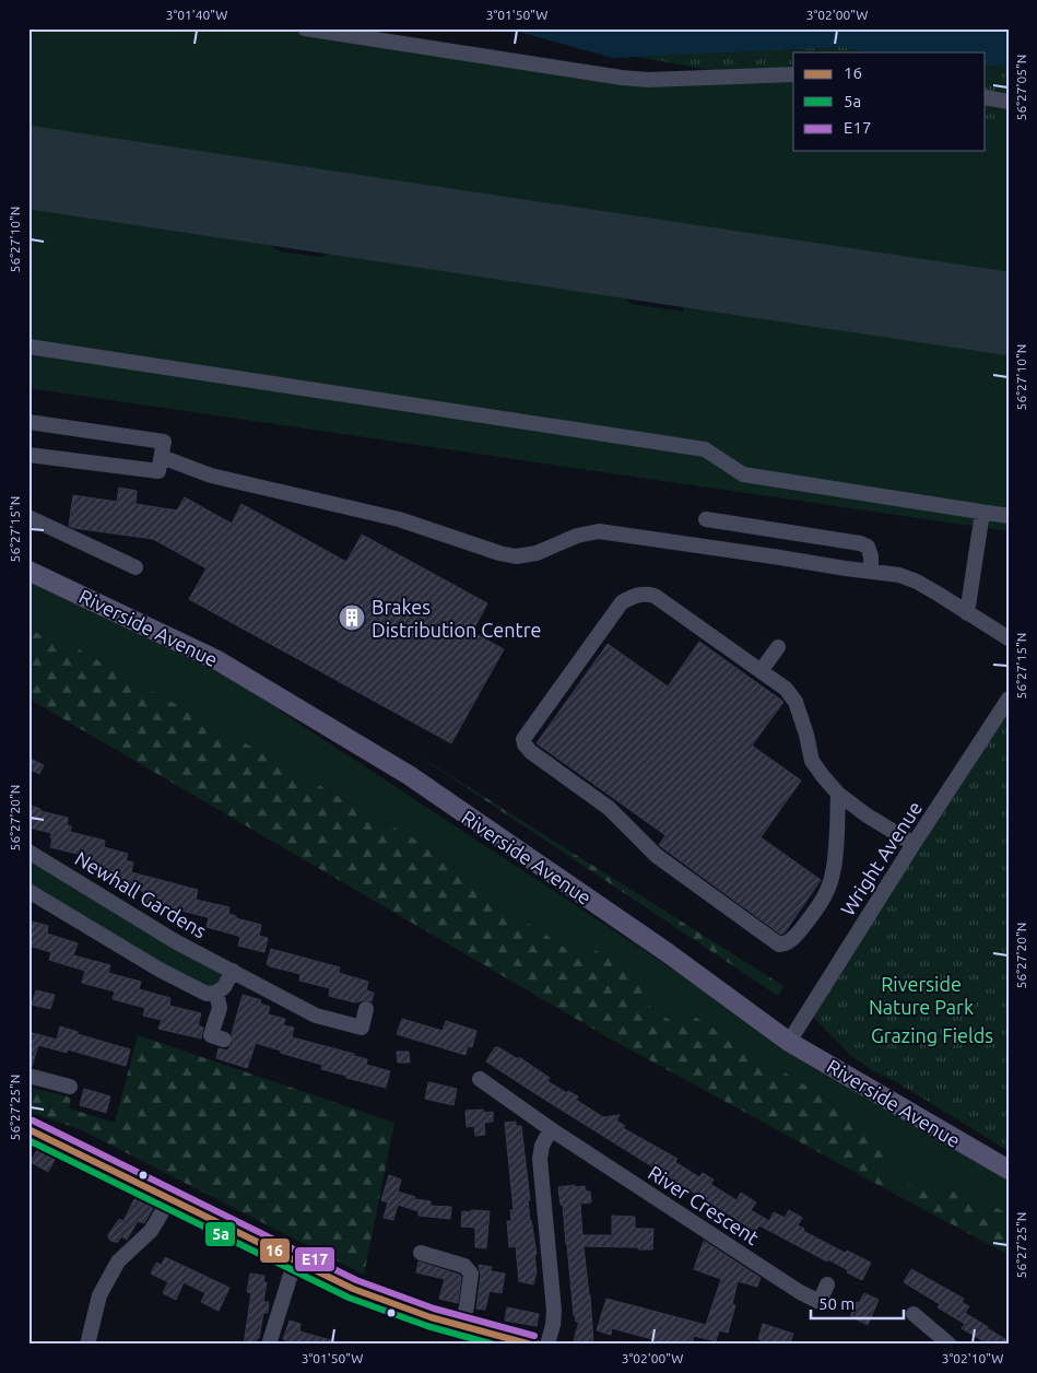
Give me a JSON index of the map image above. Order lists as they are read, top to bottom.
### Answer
{
  "streets": {
    "main road": ["Riverside Avenue"],
    "street": ["Wright Avenue", "Newhall Gardens", "River Crescent"]
  },
  "crossings": [
    ["Riverside Avenue", "Wright Avenue"]
  ],
  "parks": ["Riverside Nature Park", "Grazing Fields"],
  "places": {
    "building": ["Brakes Distribution Centre"]
  },
  "lines": ["transit line E17", "transit line 16", "transit line 5a"],
  "legend": ["16", "5a", "E17"],
  "scale_bar": "50 m",
  "coordinates": [
    "3°01'40\"W",
    "3°01'50\"W",
    "3°02'00\"W",
    "56°27'05\"N",
    "56°27'10\"N",
    "56°27'15\"N",
    "56°27'20\"N",
    "56°27'25\"N",
    "3°02'10\"W"
  ]
}
